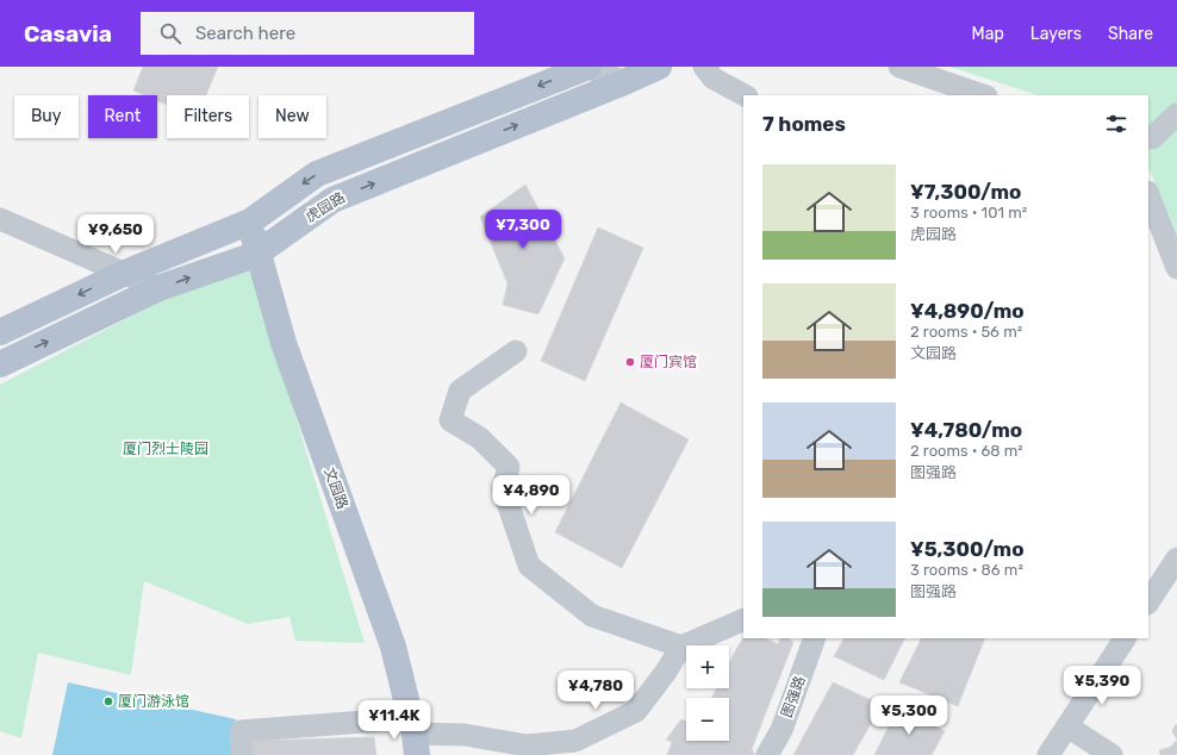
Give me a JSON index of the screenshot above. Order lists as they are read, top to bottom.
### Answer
{
  "streets": {
    "main road": ["虎园路", "文园路"],
    "street": ["图强路"]
  },
  "crossings": [
    ["虎园路", "文园路"]
  ],
  "parks": ["厦门烈士陵园"],
  "places": ["厦门宾馆", "厦门游泳馆"],
  "page": {
    "header": "Casavia",
    "search": "Search here",
    "nav": ["Map", "Layers", "Share"],
    "chip": [
      "Buy",
      "Rent",
      "Filters",
      "New"
    ],
    "heading": "7 homes",
    "list": [
      {
        "name": "¥7,300/mo",
        "note": "3 rooms · 101 m² · 虎园路"
      },
      {
        "name": "¥4,890/mo",
        "note": "2 rooms · 56 m² · 文园路"
      },
      {
        "name": "¥4,780/mo",
        "note": "2 rooms · 68 m² · 图强路"
      },
      {
        "name": "¥5,300/mo",
        "note": "3 rooms · 86 m² · 图强路"
      }
    ],
    "price": [
      "¥7,300",
      "¥9,650",
      "¥4,890",
      "¥5,390",
      "¥4,780",
      "¥5,300",
      "¥11.4K"
    ],
    "map_buttons": ["+", "−"]
  }
}
